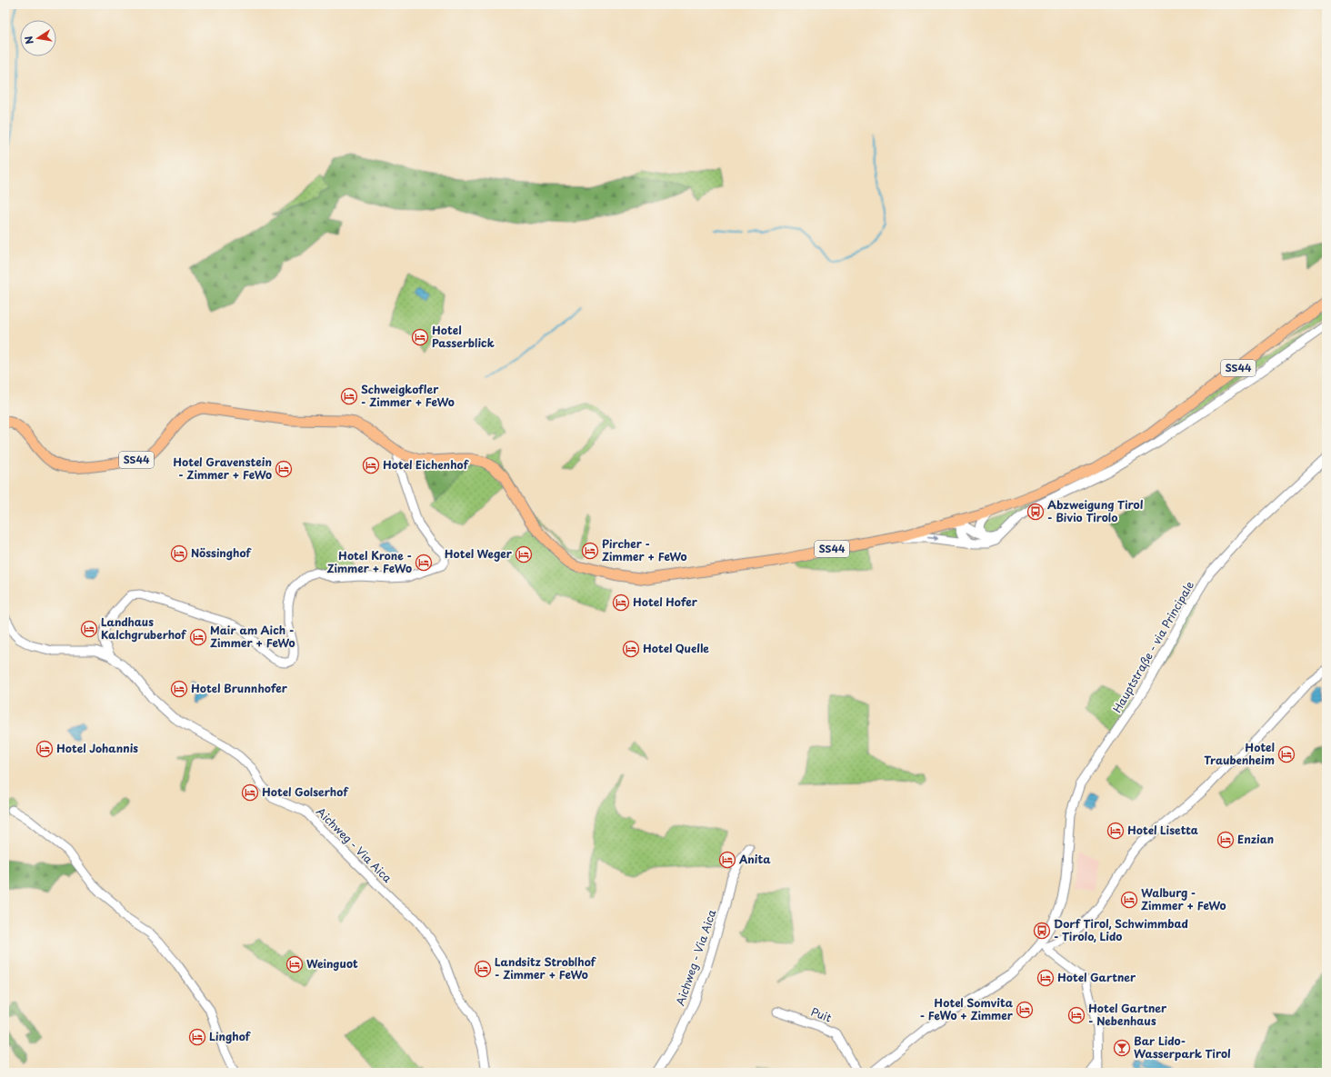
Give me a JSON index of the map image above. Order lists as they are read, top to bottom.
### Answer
{
  "streets": {
    "main road": ["SS44"],
    "street": ["Hauptstraße - via Principale", "Aichweg - Via Aica", "Puit"]
  },
  "places": {
    "hotel": [
      "Hotel Passerblick",
      "Schweigkofler - Zimmer + FeWo",
      "Hotel Eichenhof",
      "Hotel Gravenstein - Zimmer + FeWo",
      "Pircher - Zimmer + FeWo",
      "Nössinghof",
      "Hotel Weger",
      "Hotel Krone - Zimmer + FeWo",
      "Hotel Hofer",
      "Landhaus Kalchgruberhof",
      "Mair am Aich - Zimmer + FeWo",
      "Hotel Quelle",
      "Hotel Brunnhofer",
      "Hotel Johannis",
      "Hotel Traubenheim",
      "Hotel Golserhof",
      "Hotel Lisetta",
      "Enzian",
      "Anita",
      "Walburg - Zimmer + FeWo",
      "Weinguot",
      "Landsitz Stroblhof - Zimmer + FeWo",
      "Hotel Gartner",
      "Hotel Somvita - FeWo + Zimmer",
      "Hotel Gartner - Nebenhaus",
      "Linghof"
    ],
    "bus stop": ["Abzweigung Tirol - Bivio Tirolo", "Dorf Tirol, Schwimmbad - Tirolo, Lido"],
    "bar": ["Bar Lido- Wasserpark Tirol"]
  },
  "north": "left"
}
